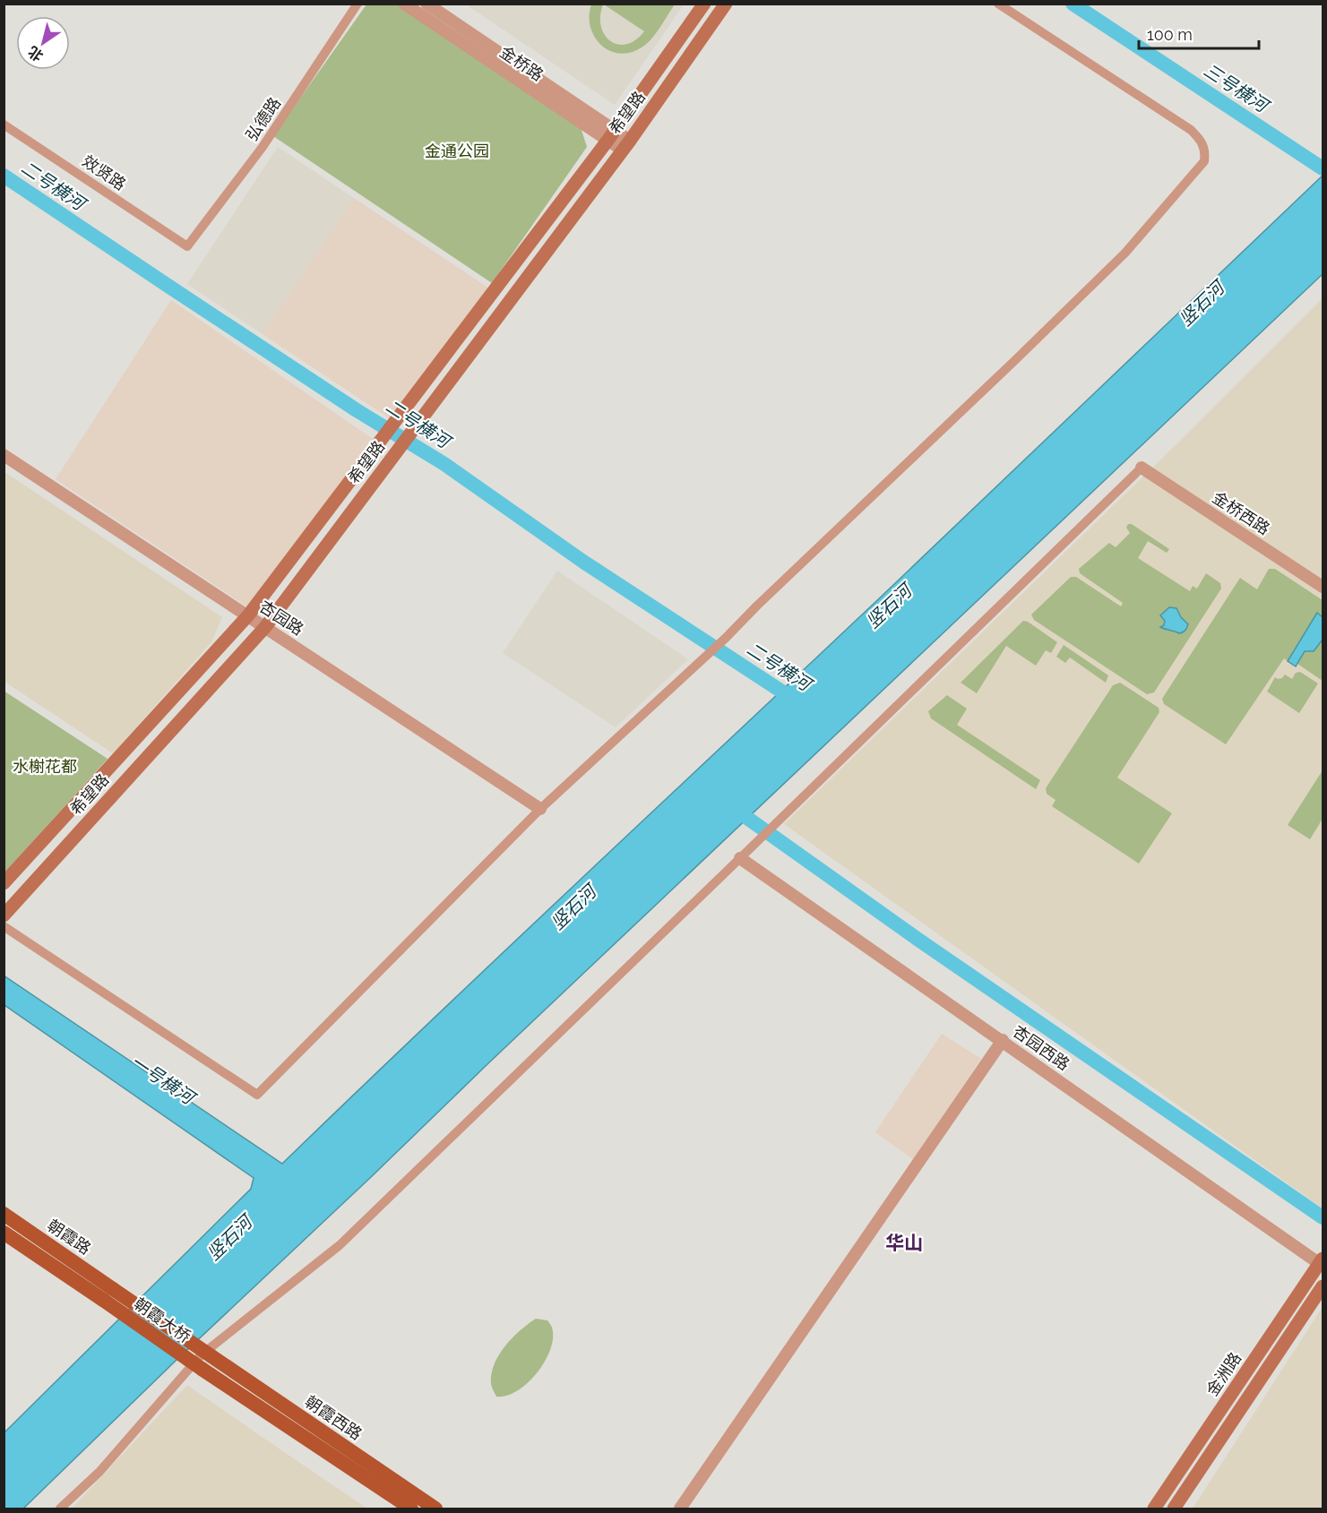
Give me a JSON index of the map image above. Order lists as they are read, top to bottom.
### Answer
{
  "streets": {
    "main road": [
      "希望路",
      "朝霞路",
      "朝霞大桥",
      "金洲路",
      "朝霞西路"
    ],
    "street": [
      "金桥路",
      "弘德路",
      "效贤路",
      "金桥西路",
      "杏园路",
      "杏园西路"
    ]
  },
  "crossings": [
    ["金桥路", "希望路"],
    ["希望路", "杏园路"],
    ["弘德路", "效贤路"],
    ["杏园西路", "金洲路"],
    ["朝霞路", "朝霞大桥"],
    ["朝霞大桥", "朝霞西路"]
  ],
  "districts": ["华山"],
  "water": [
    "三号横河",
    "二号横河",
    "竖石河",
    "一号横河"
  ],
  "parks": ["金通公园", "水榭花都"],
  "scale_bar": "100 m",
  "north": "bottom left"
}
